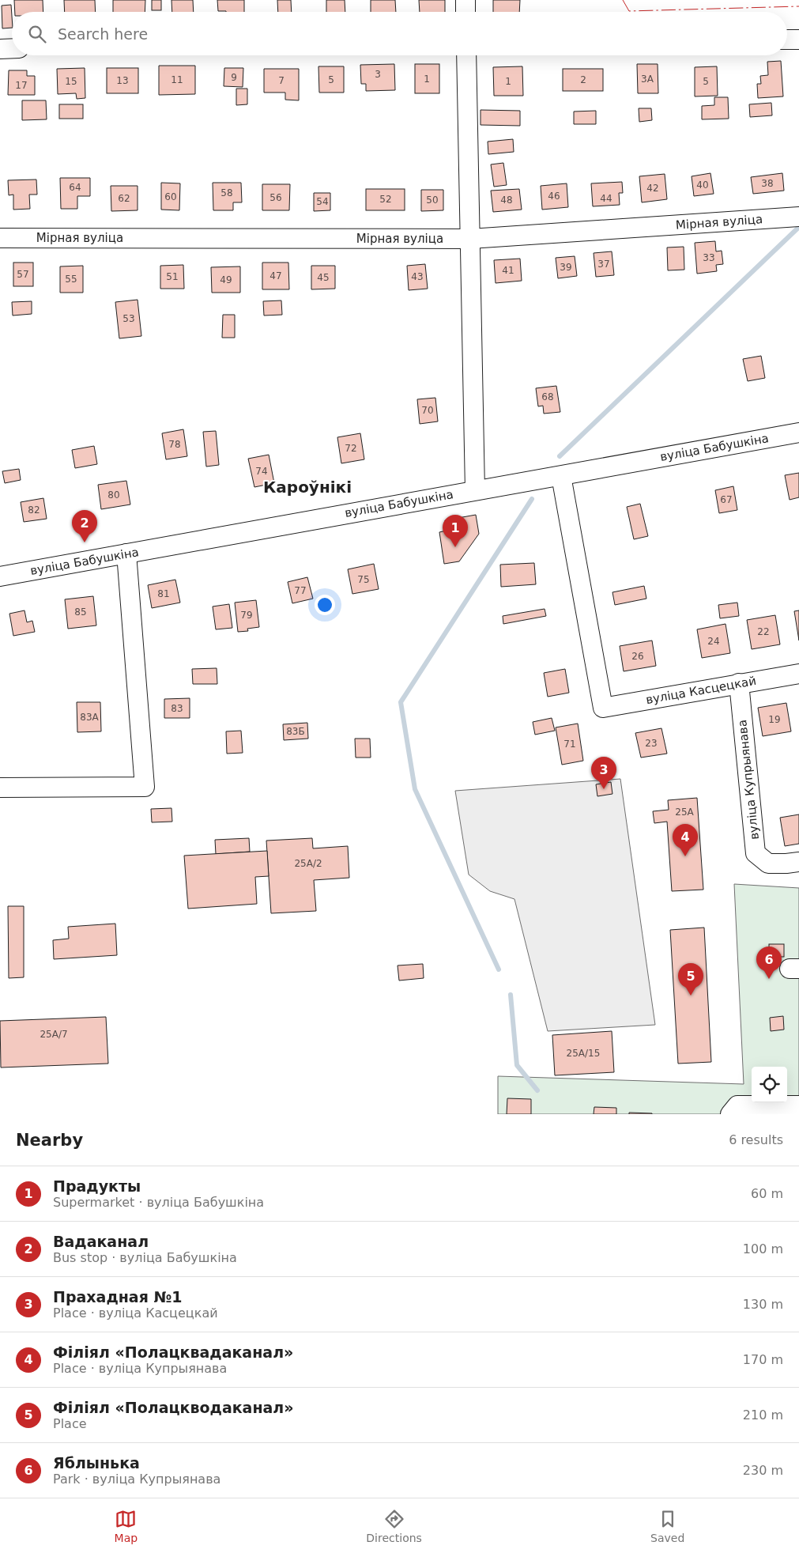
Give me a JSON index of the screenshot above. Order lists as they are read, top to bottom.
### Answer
{
  "streets": {
    "street": [
      "Мірная вуліца",
      "вуліца Бабушкіна",
      "вуліца Касцецкай",
      "вуліца Купрыянава"
    ]
  },
  "crossings": [
    ["вуліца Бабушкіна", "вуліца Касцецкай"],
    ["вуліца Касцецкай", "вуліца Купрыянава"]
  ],
  "districts": ["Кароўнікі"],
  "house_numbers": [
    "3",
    "9",
    "1",
    "3А",
    "11",
    "5",
    "2",
    "13",
    "7",
    "15",
    "1",
    "5",
    "17",
    "38",
    "40",
    "64",
    "42",
    "58",
    "46",
    "60",
    "56",
    "62",
    "44",
    "52",
    "50",
    "48",
    "54",
    "33",
    "37",
    "39",
    "41",
    "57",
    "47",
    "51",
    "43",
    "45",
    "55",
    "49",
    "53",
    "68",
    "70",
    "78",
    "72",
    "74",
    "80",
    "67",
    "82",
    "75",
    "77",
    "81",
    "85",
    "79",
    "22",
    "24",
    "26",
    "83",
    "83А",
    "19",
    "83Б",
    "23",
    "71",
    "25А",
    "25А/2",
    "25А/7",
    "25А/15"
  ],
  "page": {
    "search": "Search here",
    "pins": [
      "2",
      "1",
      "3",
      "4",
      "6",
      "5"
    ],
    "heading": ["Nearby", "6 results"],
    "list": [
      {
        "mark": "1",
        "name": "Прадукты",
        "note": "Supermarket · вуліца Бабушкіна",
        "value": "60 m"
      },
      {
        "mark": "2",
        "name": "Вадаканал",
        "note": "Bus stop · вуліца Бабушкіна",
        "value": "100 m"
      },
      {
        "mark": "3",
        "name": "Прахадная №1",
        "note": "Place · вуліца Касцецкай",
        "value": "130 m"
      },
      {
        "mark": "4",
        "name": "Філіял «Полацквадаканал»",
        "note": "Place · вуліца Купрыянава",
        "value": "170 m"
      },
      {
        "mark": "5",
        "name": "Філіял «Полацкводаканал»",
        "note": "Place",
        "value": "210 m"
      },
      {
        "mark": "6",
        "name": "Яблынька",
        "note": "Park · вуліца Купрыянава",
        "value": "230 m"
      }
    ],
    "nav": ["Map", "Directions", "Saved"]
  }
}
